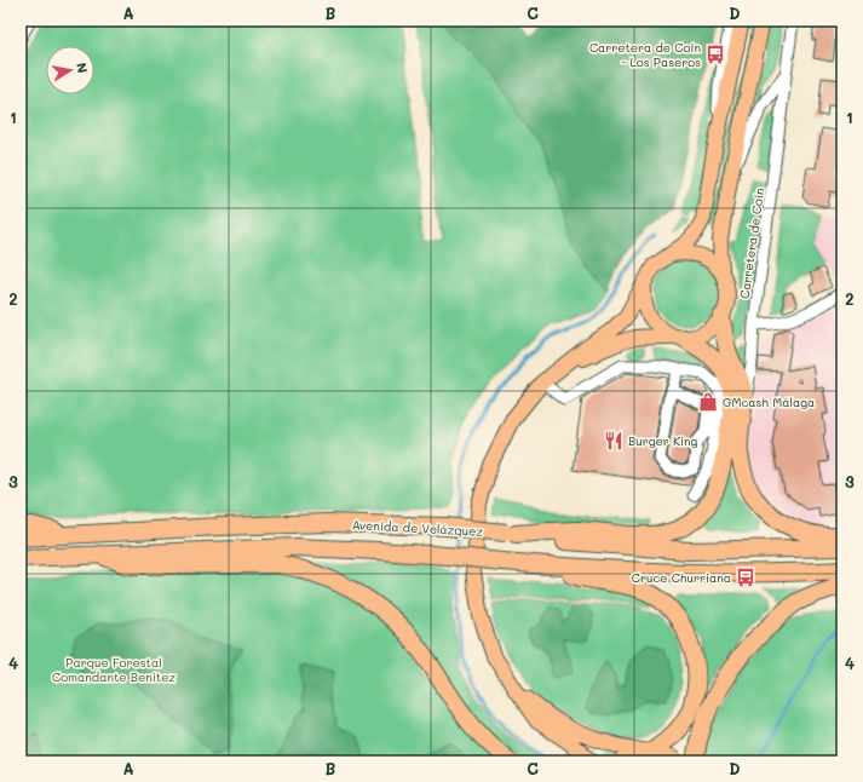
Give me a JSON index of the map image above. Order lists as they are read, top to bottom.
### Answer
{
  "streets": {
    "highway": ["Avenida de Velázquez"],
    "street": ["Carretera de Coín"]
  },
  "parks": ["Parque Forestal Comandante Benítez"],
  "places": {
    "bus stop": ["Carretera de Coín - Los Paseros", "Cruce Churriana"],
    "shop": ["GMcash Málaga"],
    "restaurant": ["Burger King"]
  },
  "house_numbers": ["4"],
  "north": "right",
  "grid": {
    "columns": [
      "A",
      "B",
      "C",
      "D"
    ],
    "rows": [
      "1",
      "2",
      "3",
      "4"
    ]
  }
}
